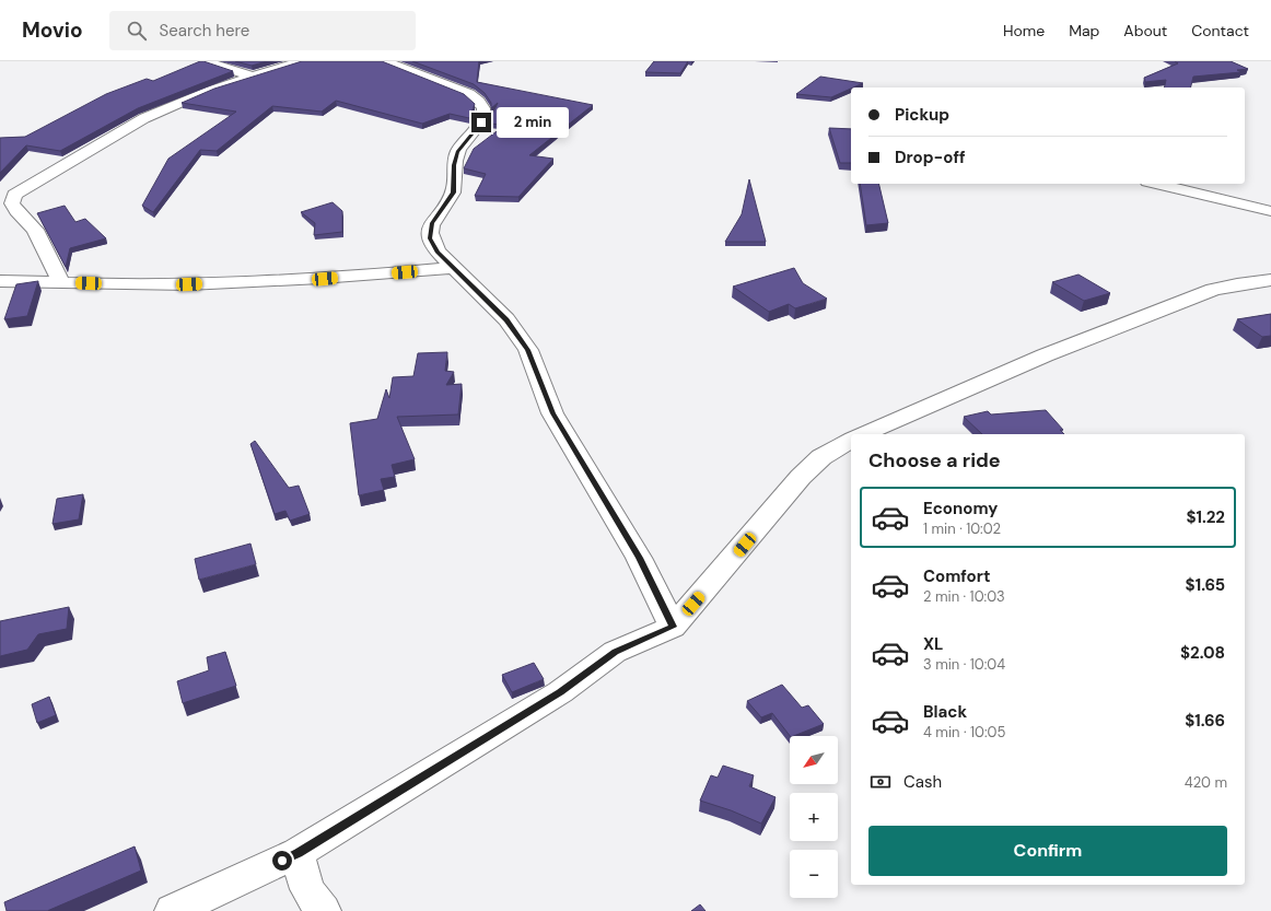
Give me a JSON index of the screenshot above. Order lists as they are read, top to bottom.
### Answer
{
  "north": "bottom left",
  "page": {
    "header": "Movio",
    "search": "Search here",
    "nav": [
      "Home",
      "Map",
      "About",
      "Contact"
    ],
    "banner": ["Pickup", "Drop-off"],
    "bubble": "2 min",
    "heading": "Choose a ride",
    "list": [
      {
        "name": "Economy",
        "note": "1 min · 10:02",
        "value": "$1.22"
      },
      {
        "name": "Comfort",
        "note": "2 min · 10:03",
        "value": "$1.65"
      },
      {
        "name": "XL",
        "note": "3 min · 10:04",
        "value": "$2.08"
      },
      {
        "name": "Black",
        "note": "4 min · 10:05",
        "value": "$1.66"
      }
    ],
    "map_buttons": ["+", "−"],
    "pay": ["Cash", "420 m"],
    "buttons": "Confirm"
  }
}
